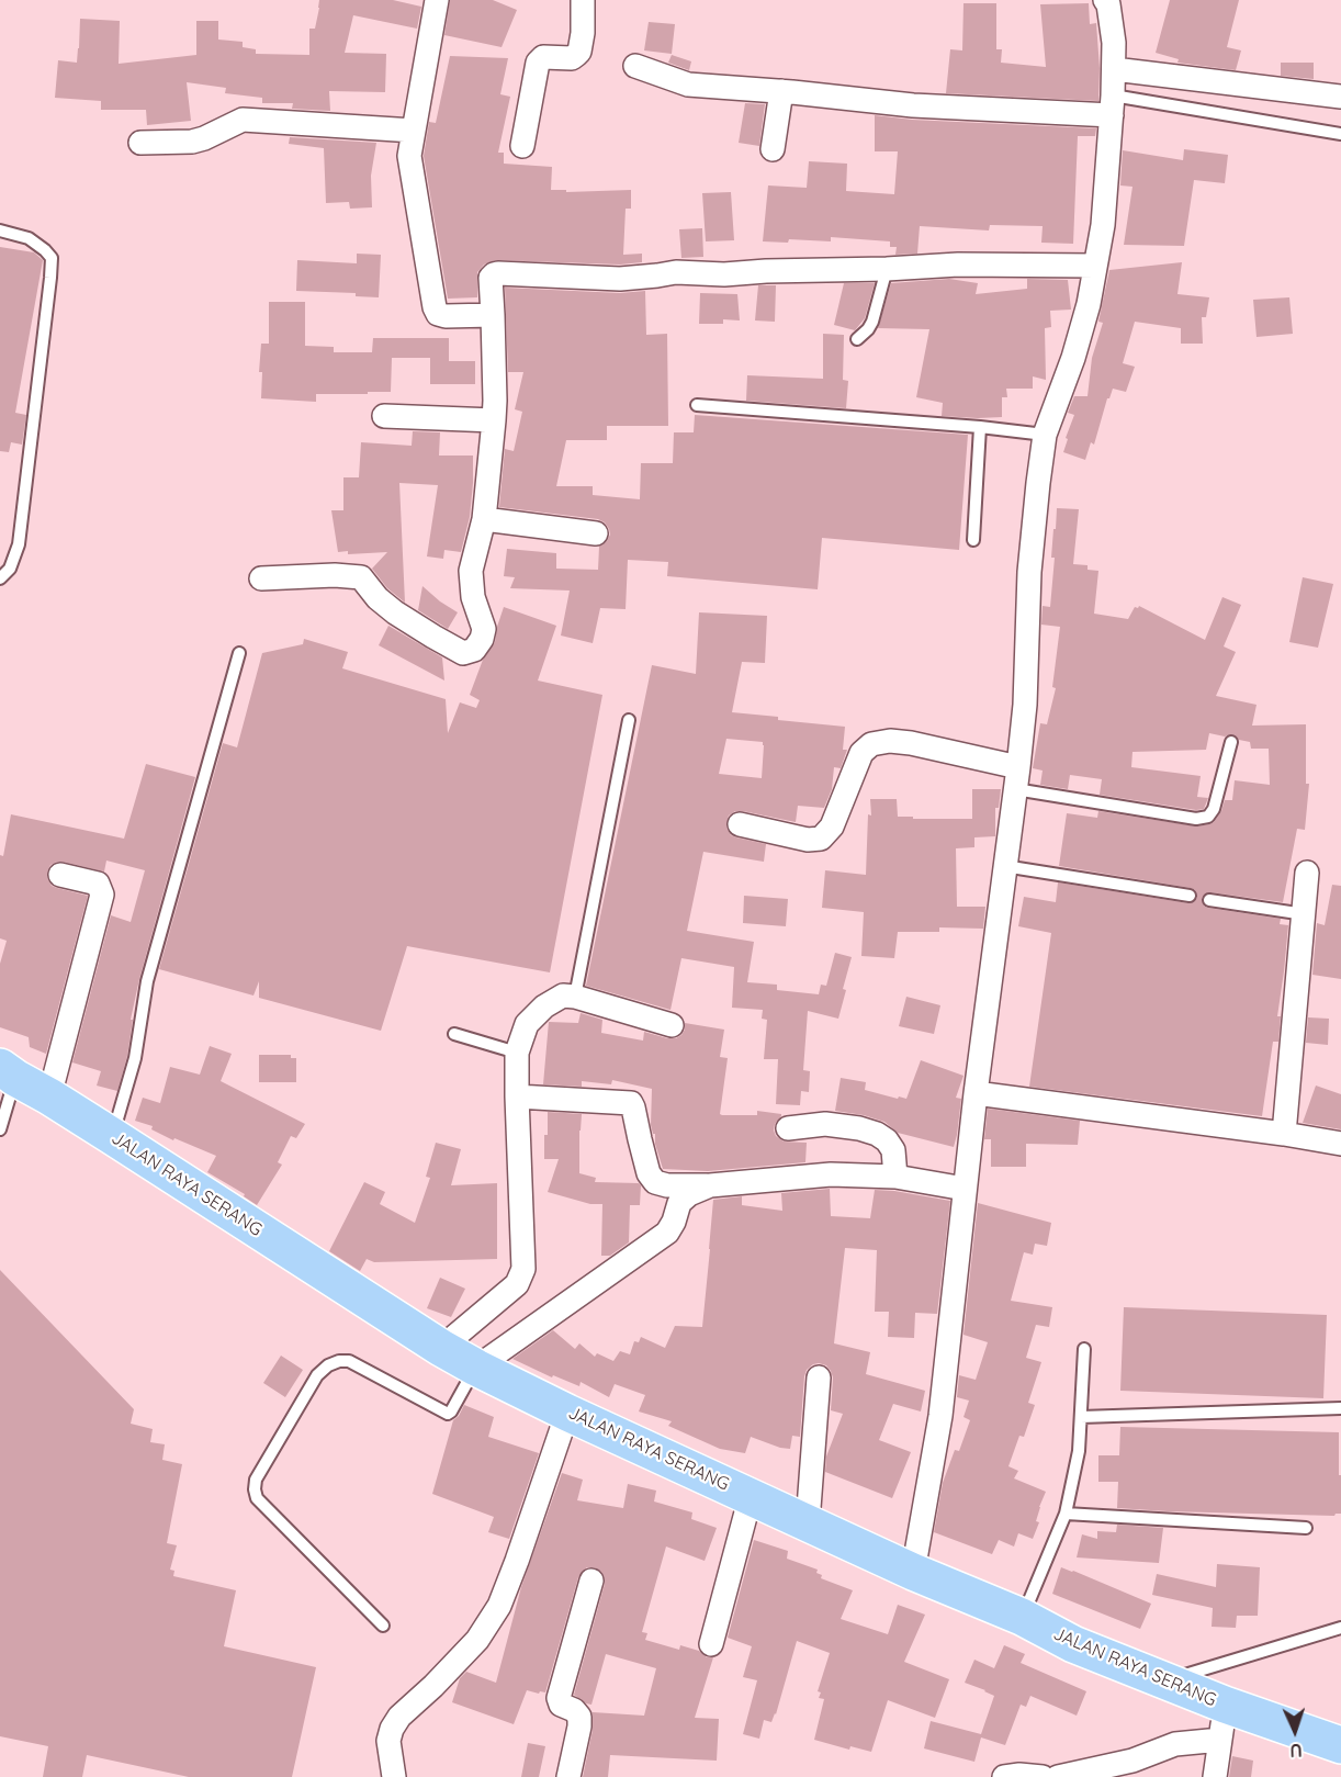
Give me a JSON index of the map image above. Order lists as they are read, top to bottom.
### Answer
{
  "streets": {
    "highway": ["JALAN RAYA SERANG"]
  },
  "north": "bottom"
}
